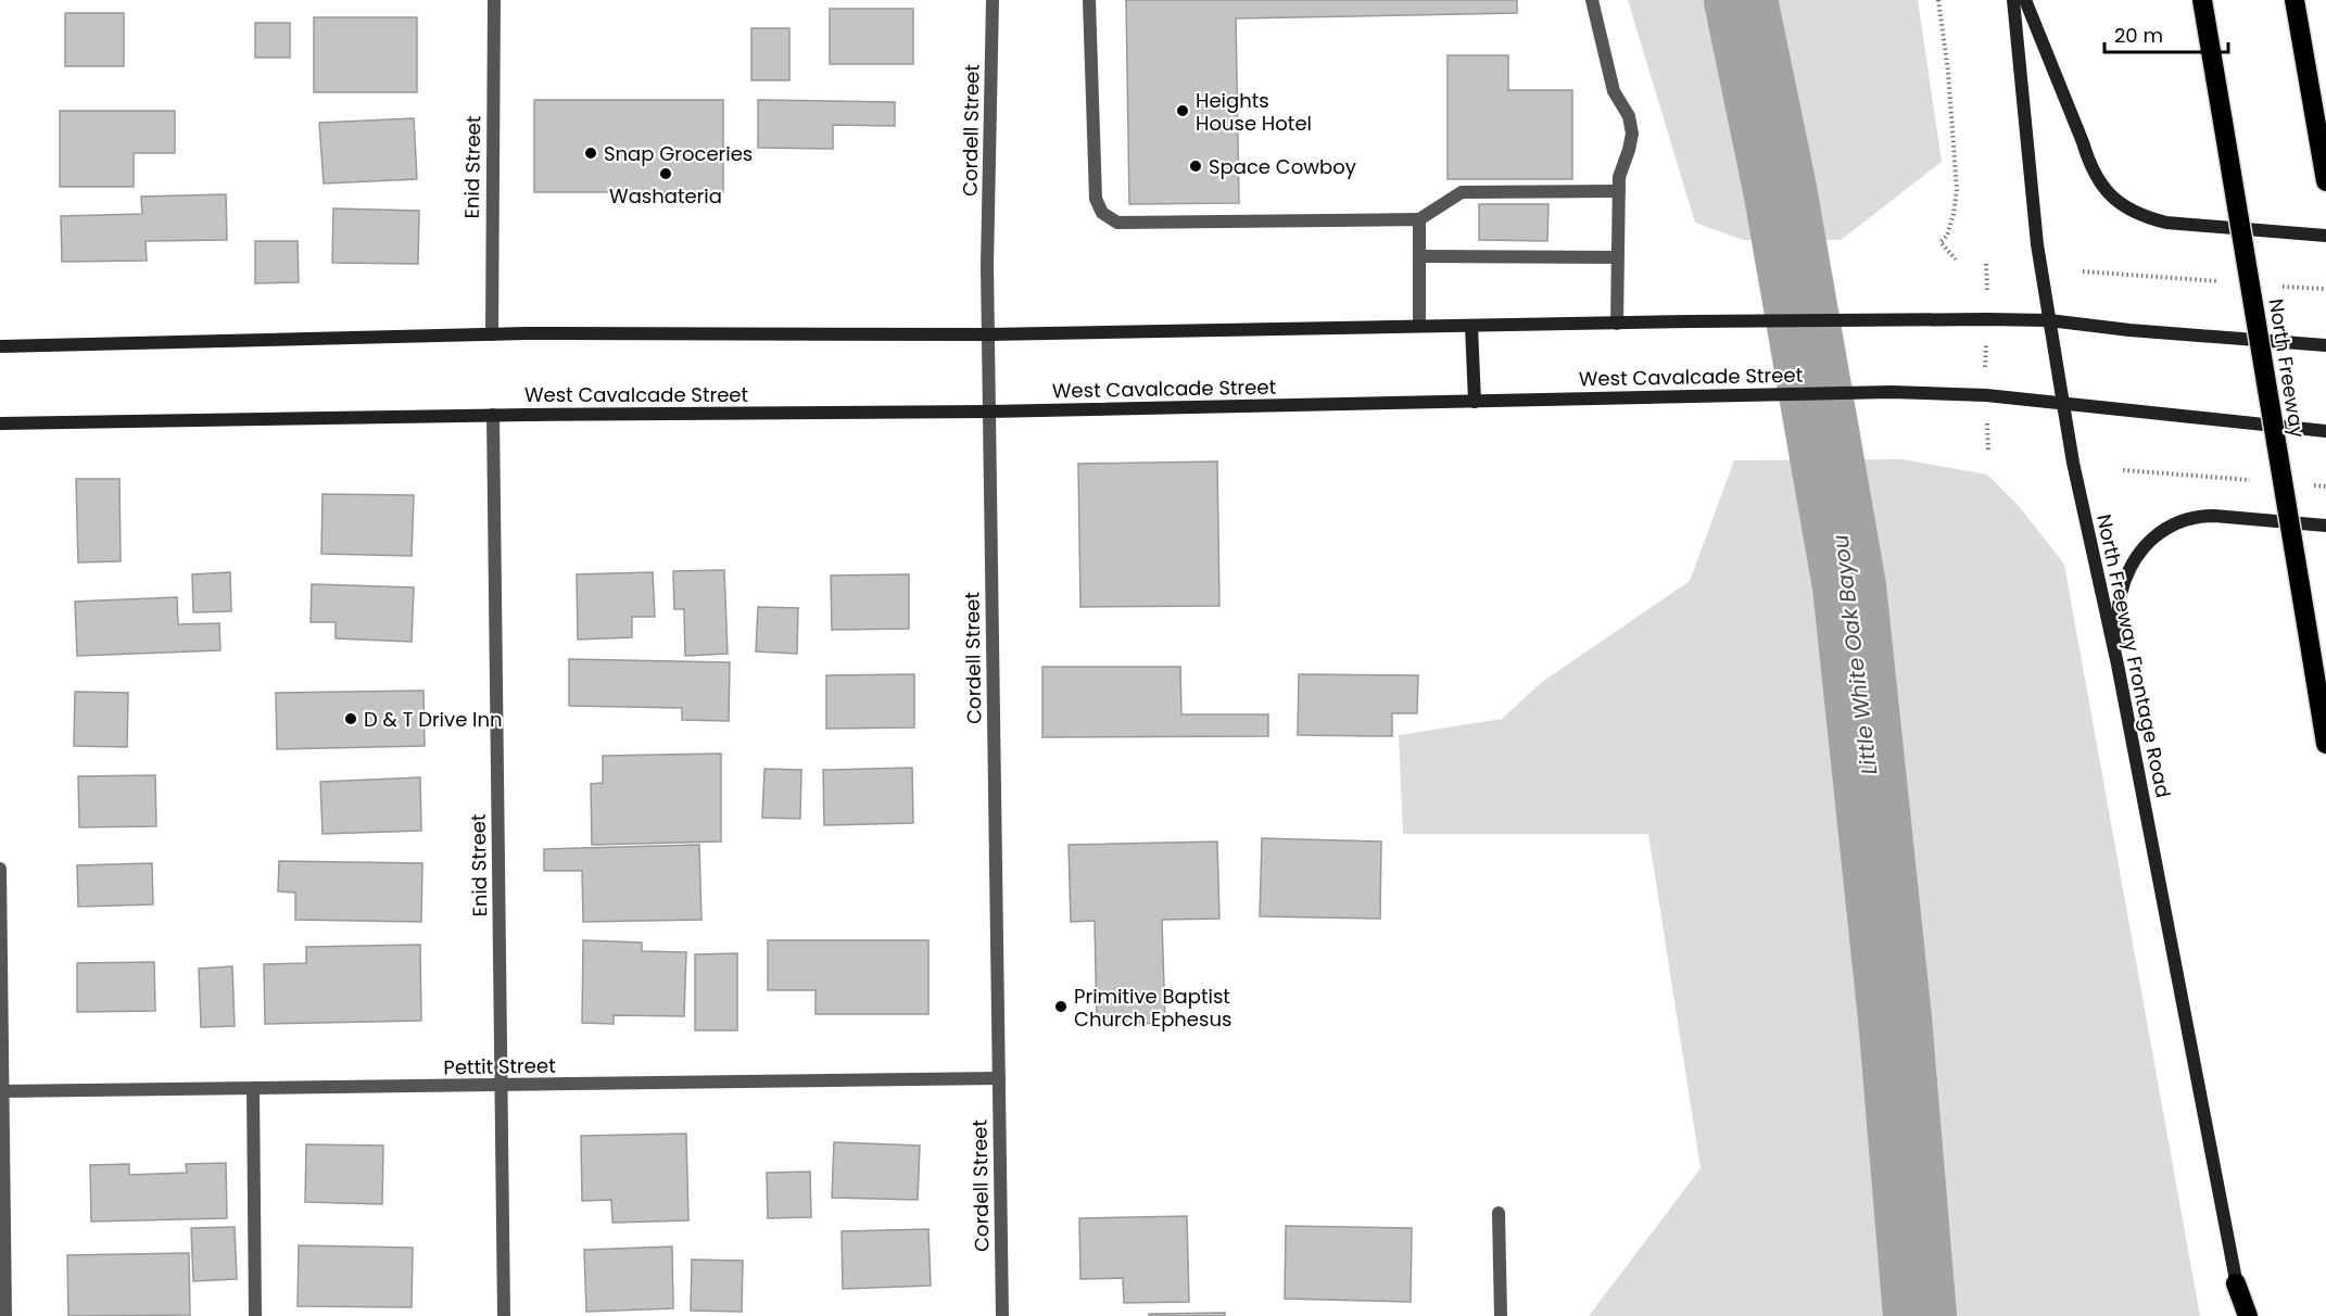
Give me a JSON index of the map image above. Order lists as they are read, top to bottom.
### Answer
{
  "streets": {
    "highway": ["North Freeway"],
    "main road": ["West Cavalcade Street", "North Freeway Frontage Road"],
    "street": ["Cordell Street", "Enid Street", "Pettit Street"]
  },
  "crossings": [
    ["Cordell Street", "West Cavalcade Street"],
    ["Cordell Street", "Pettit Street"],
    ["Enid Street", "West Cavalcade Street"],
    ["Enid Street", "Pettit Street"],
    ["West Cavalcade Street", "North Freeway Frontage Road"]
  ],
  "water": ["Little White Oak Bayou"],
  "places": [
    "Heights House Hotel",
    "Snap Groceries",
    "Space Cowboy",
    "Washateria",
    "D & T Drive Inn",
    "Primitive Baptist Church Ephesus"
  ],
  "scale_bar": "20 m"
}
